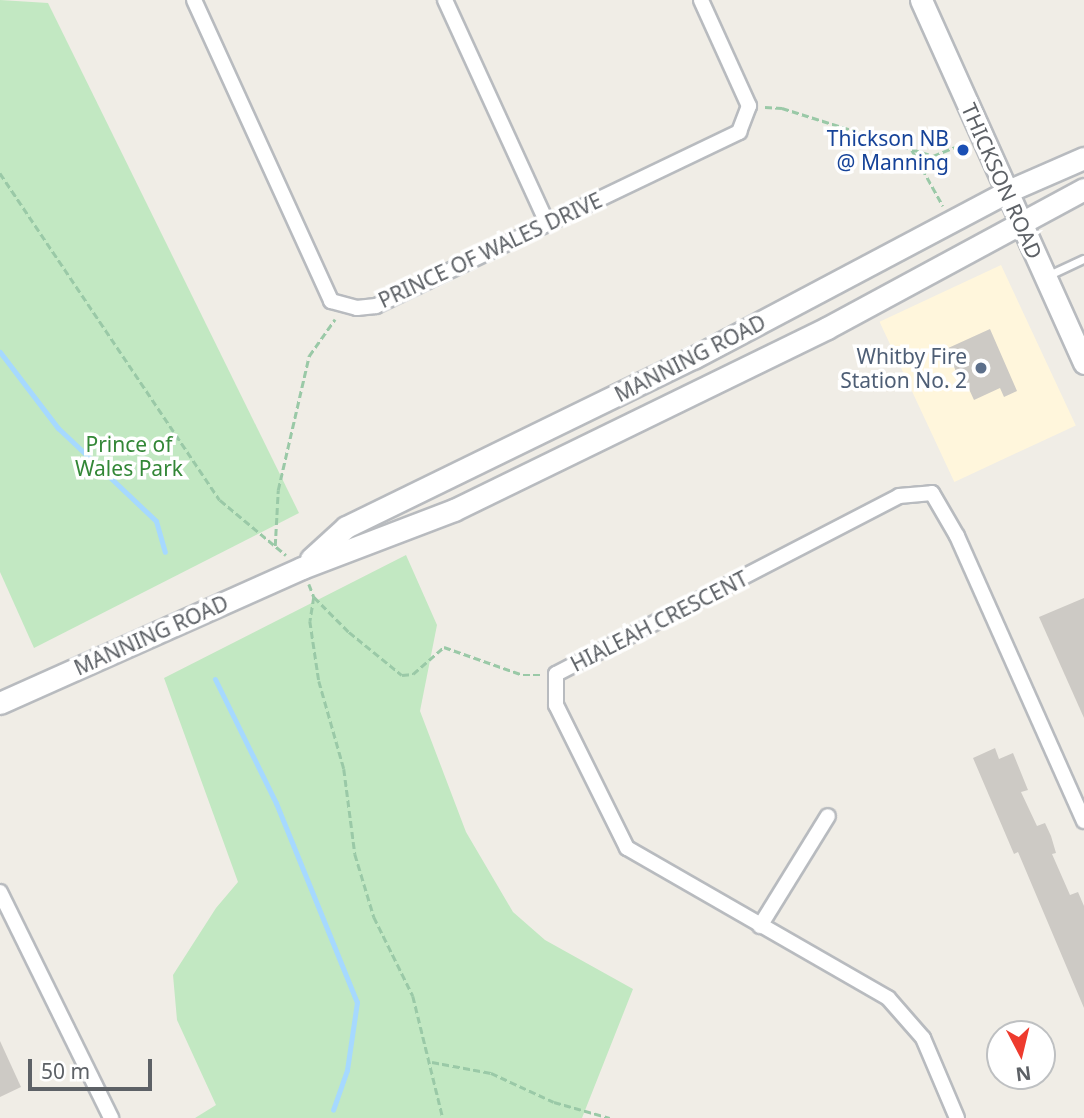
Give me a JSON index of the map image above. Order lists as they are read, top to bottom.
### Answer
{
  "streets": {
    "main road": ["THICKSON ROAD", "MANNING ROAD"],
    "street": ["PRINCE OF WALES DRIVE", "HIALEAH CRESCENT"]
  },
  "crossings": [
    ["THICKSON ROAD", "MANNING ROAD"]
  ],
  "parks": ["Prince of Wales Park"],
  "places": ["Thickson NB @ Manning", "Whitby Fire Station No. 2"],
  "scale_bar": "50 m",
  "north": "bottom"
}
